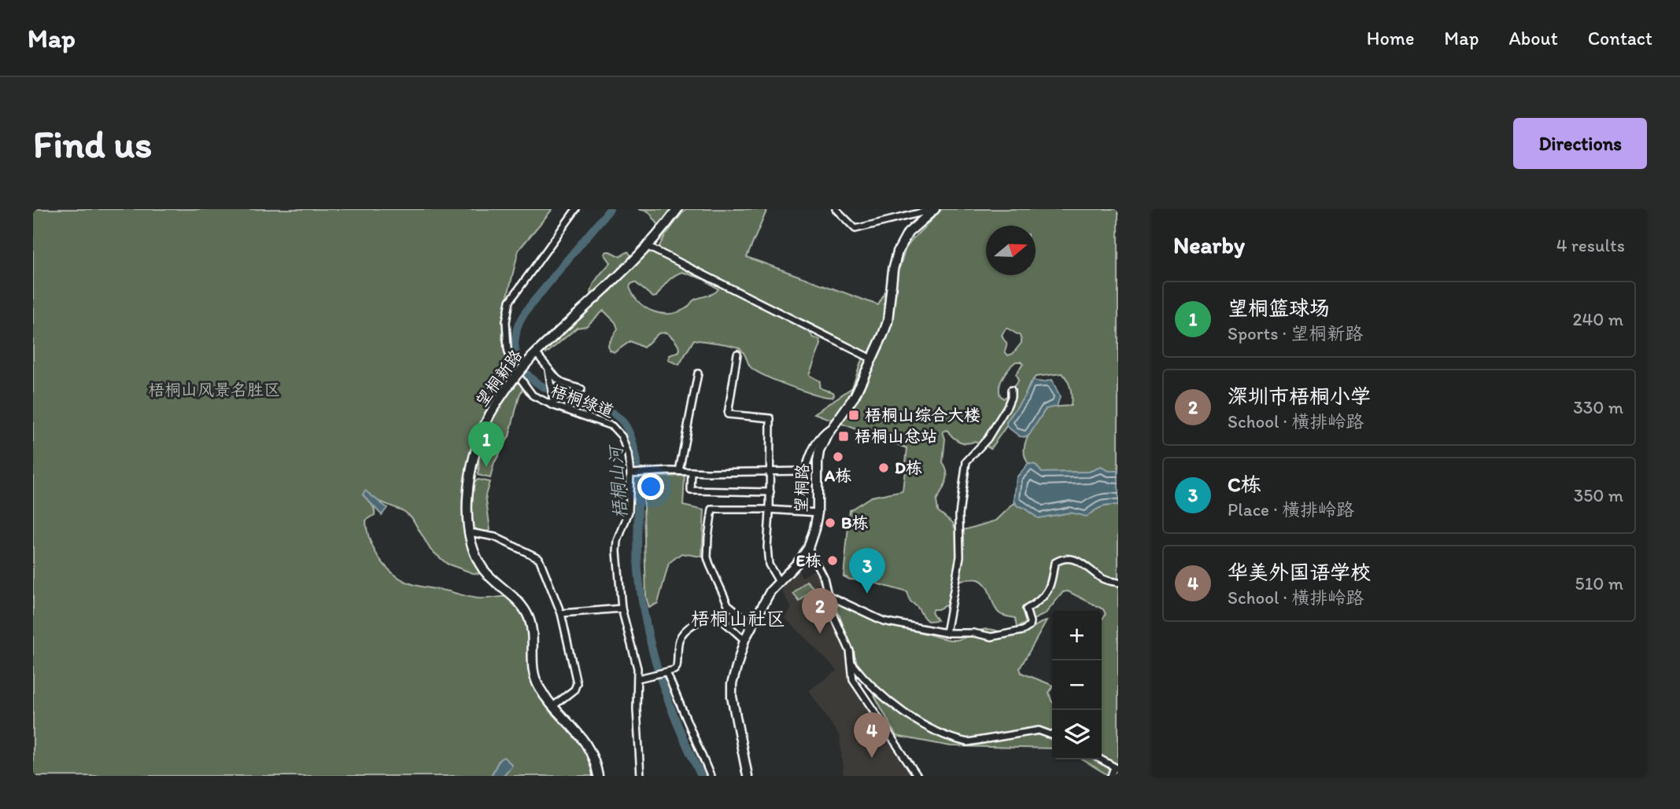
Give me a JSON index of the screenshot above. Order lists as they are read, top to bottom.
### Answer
{
  "streets": {
    "street": ["望桐新路", "梧桐绿道", "望桐路"]
  },
  "districts": ["梧桐山社区"],
  "water": ["梧桐山河"],
  "parks": ["梧桐山风景名胜区"],
  "places": {
    "transit": ["梧桐山综合大楼", "梧桐山总站"],
    "other": [
      "A栋",
      "D栋",
      "B栋",
      "E栋"
    ]
  },
  "north": "right",
  "page": {
    "header": "Map",
    "nav": [
      "Home",
      "Map",
      "About",
      "Contact"
    ],
    "buttons": "Directions",
    "title": "Find us",
    "heading": ["Nearby", "4 results"],
    "list": [
      {
        "mark": "1",
        "name": "望桐篮球场",
        "note": "Sports · 望桐新路",
        "value": "240 m"
      },
      {
        "mark": "2",
        "name": "深圳市梧桐小学",
        "note": "School · 横排岭路",
        "value": "330 m"
      },
      {
        "mark": "3",
        "name": "C栋",
        "note": "Place · 横排岭路",
        "value": "350 m"
      },
      {
        "mark": "4",
        "name": "华美外国语学校",
        "note": "School · 横排岭路",
        "value": "510 m"
      }
    ],
    "pins": [
      "1",
      "3",
      "2",
      "4"
    ],
    "map_buttons": ["+", "−"]
  }
}
